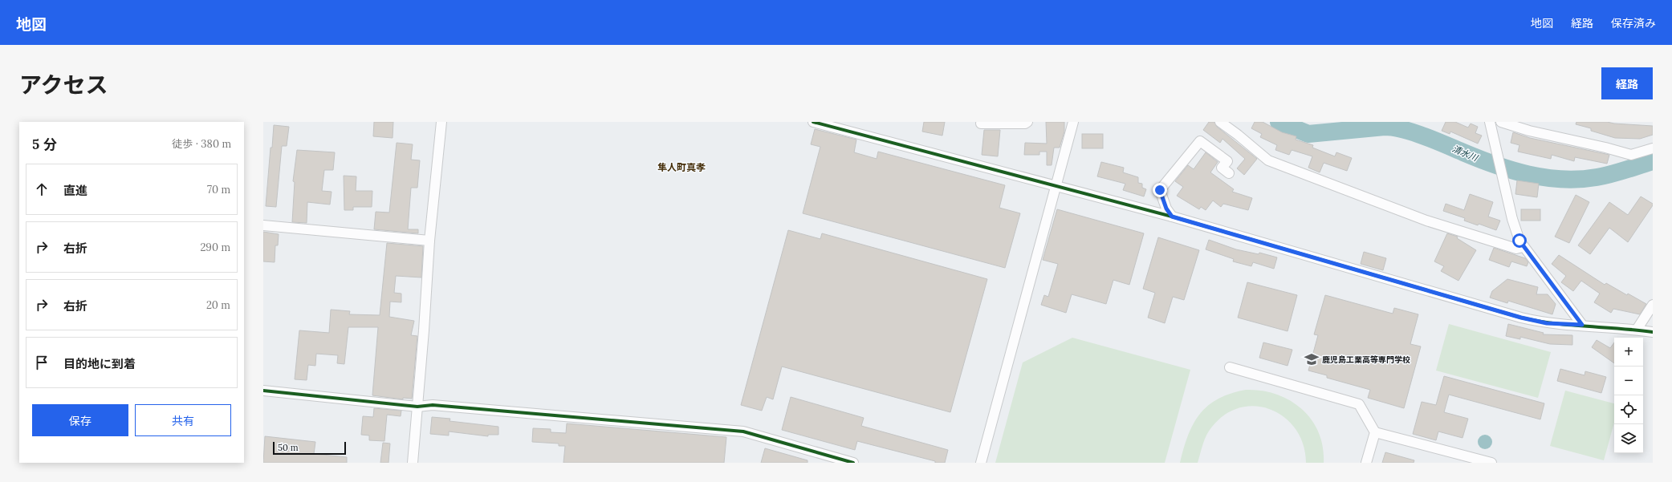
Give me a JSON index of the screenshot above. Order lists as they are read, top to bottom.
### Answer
{
  "districts": ["隼人町真孝"],
  "water": ["清水川"],
  "places": {
    "school or university": ["鹿児島工業高等専門学校"]
  },
  "scale_bar": "50 m",
  "page": {
    "header": "地図",
    "nav": ["地図", "経路", "保存済み"],
    "title": "アクセス",
    "buttons": [
      "経路",
      ["保存", "共有"]
    ],
    "heading": ["5 分", "徒歩 · 380 m"],
    "list": [
      ["直進", "70 m"],
      ["右折", "290 m"],
      ["右折", "20 m"],
      "目的地に到着"
    ],
    "map_buttons": ["+", "−"],
    "scale": "50 m"
  }
}
